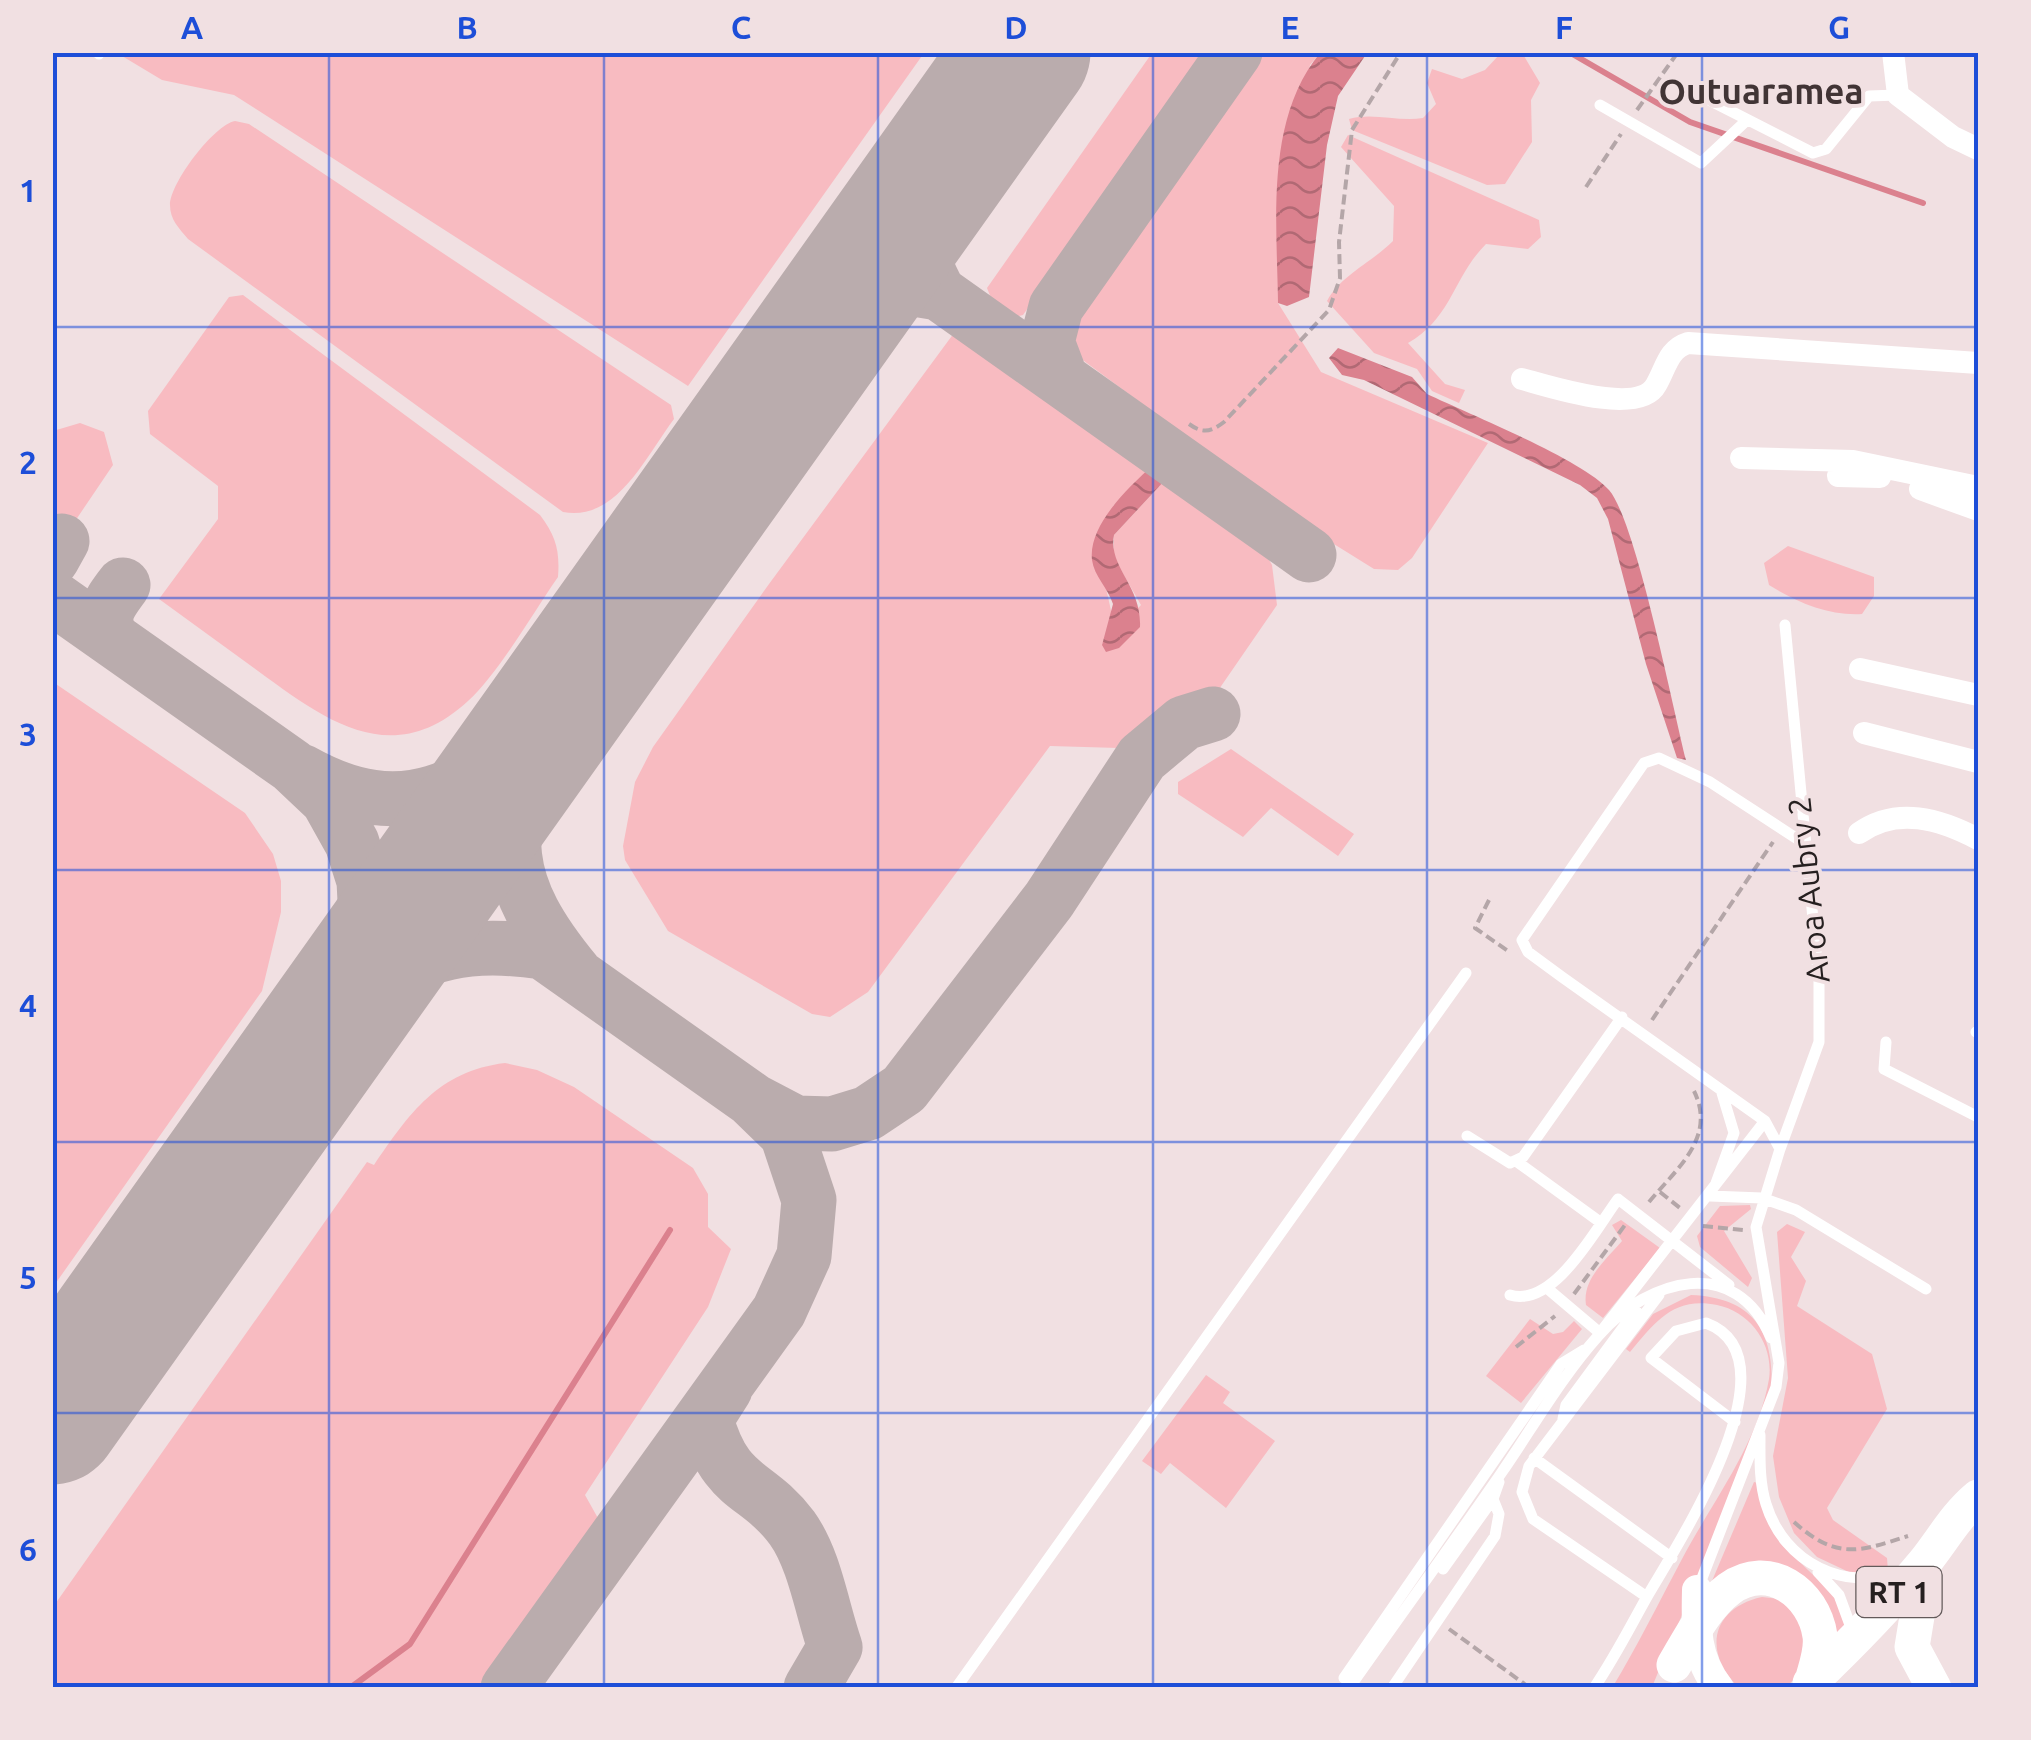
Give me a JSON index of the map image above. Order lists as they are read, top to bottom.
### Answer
{
  "streets": {
    "main road": ["RT 1"],
    "lane": ["Aroa Aubry 2"]
  },
  "districts": ["Outuaramea"],
  "grid": {
    "columns": [
      "A",
      "B",
      "C",
      "D",
      "E",
      "F",
      "G"
    ],
    "rows": [
      "1",
      "2",
      "3",
      "4",
      "5",
      "6"
    ]
  }
}
